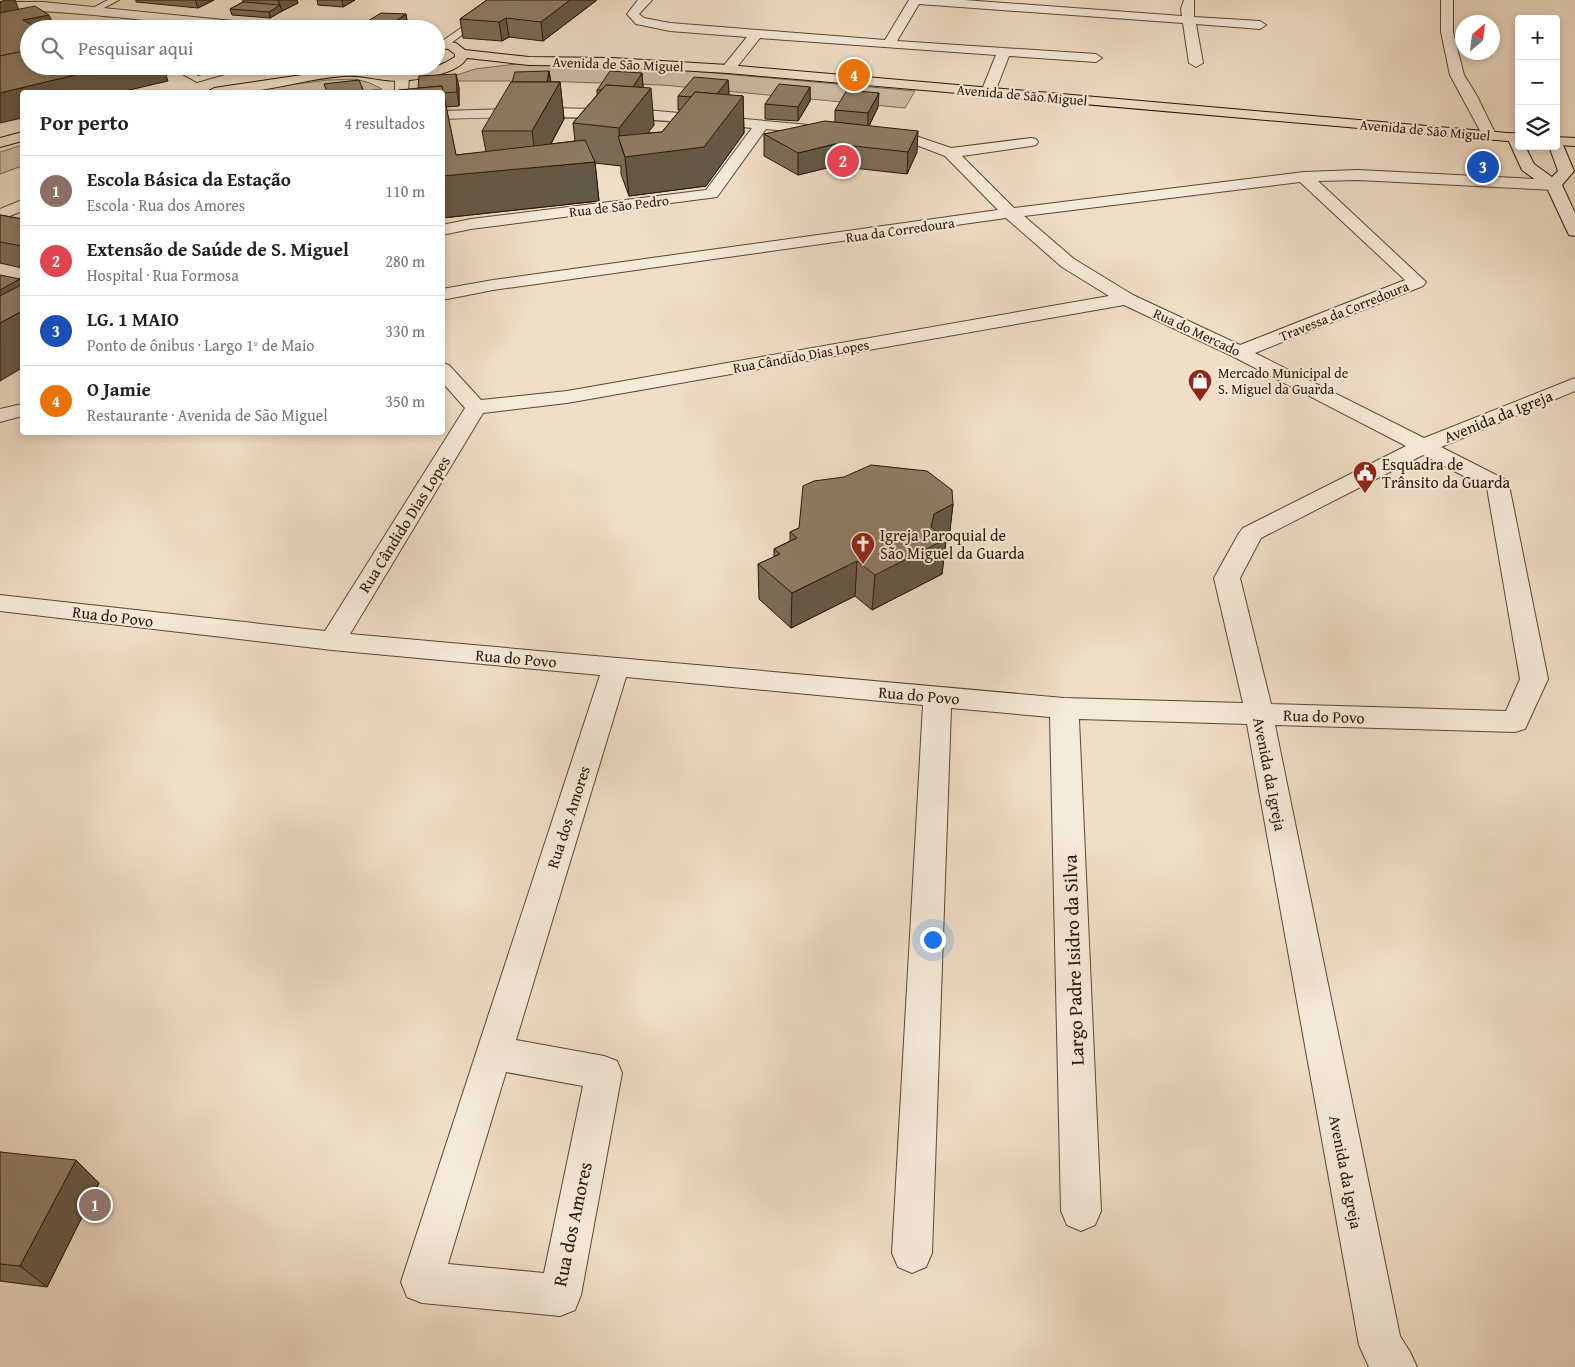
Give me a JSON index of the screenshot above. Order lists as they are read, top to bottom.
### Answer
{
  "streets": {
    "main road": ["Avenida de São Miguel"],
    "street": [
      "Rua de São Pedro",
      "Rua da Corredoura",
      "Travessa da Corredoura",
      "Rua do Mercado",
      "Rua Cândido Dias Lopes",
      "Avenida da Igreja",
      "Rua do Povo",
      "Rua dos Amores",
      "Largo Padre Isidro da Silva"
    ]
  },
  "crossings": [
    ["Rua da Corredoura", "Travessa da Corredoura"],
    ["Rua da Corredoura", "Rua do Mercado"],
    ["Travessa da Corredoura", "Rua do Mercado"],
    ["Rua do Mercado", "Rua Cândido Dias Lopes"],
    ["Rua do Mercado", "Avenida da Igreja"],
    ["Rua do Mercado", "Rua do Povo"],
    ["Rua Cândido Dias Lopes", "Rua do Povo"],
    ["Avenida da Igreja", "Rua do Povo"],
    ["Rua do Povo", "Rua dos Amores"],
    ["Rua do Povo", "Largo Padre Isidro da Silva"]
  ],
  "places": {
    "shop": ["Mercado Municipal de S. Miguel da Guarda"],
    "public building": ["Esquadra de Trânsito da Guarda"],
    "church": ["Igreja Paroquial de São Miguel da Guarda"]
  },
  "north": "top right",
  "page": {
    "map_buttons": ["+", "−"],
    "search": "Pesquisar aqui",
    "pins": [
      "4",
      "2",
      "3",
      "1"
    ],
    "heading": ["Por perto", "4 resultados"],
    "list": [
      {
        "mark": "1",
        "name": "Escola Básica da Estação",
        "note": "Escola · Rua dos Amores",
        "value": "110 m"
      },
      {
        "mark": "2",
        "name": "Extensão de Saúde de S. Miguel",
        "note": "Hospital · Rua Formosa",
        "value": "280 m"
      },
      {
        "mark": "3",
        "name": "LG. 1 MAIO",
        "note": "Ponto de ônibus · Largo 1º de Maio",
        "value": "330 m"
      },
      {
        "mark": "4",
        "name": "O Jamie",
        "note": "Restaurante · Avenida de São Miguel",
        "value": "350 m"
      }
    ]
  }
}
